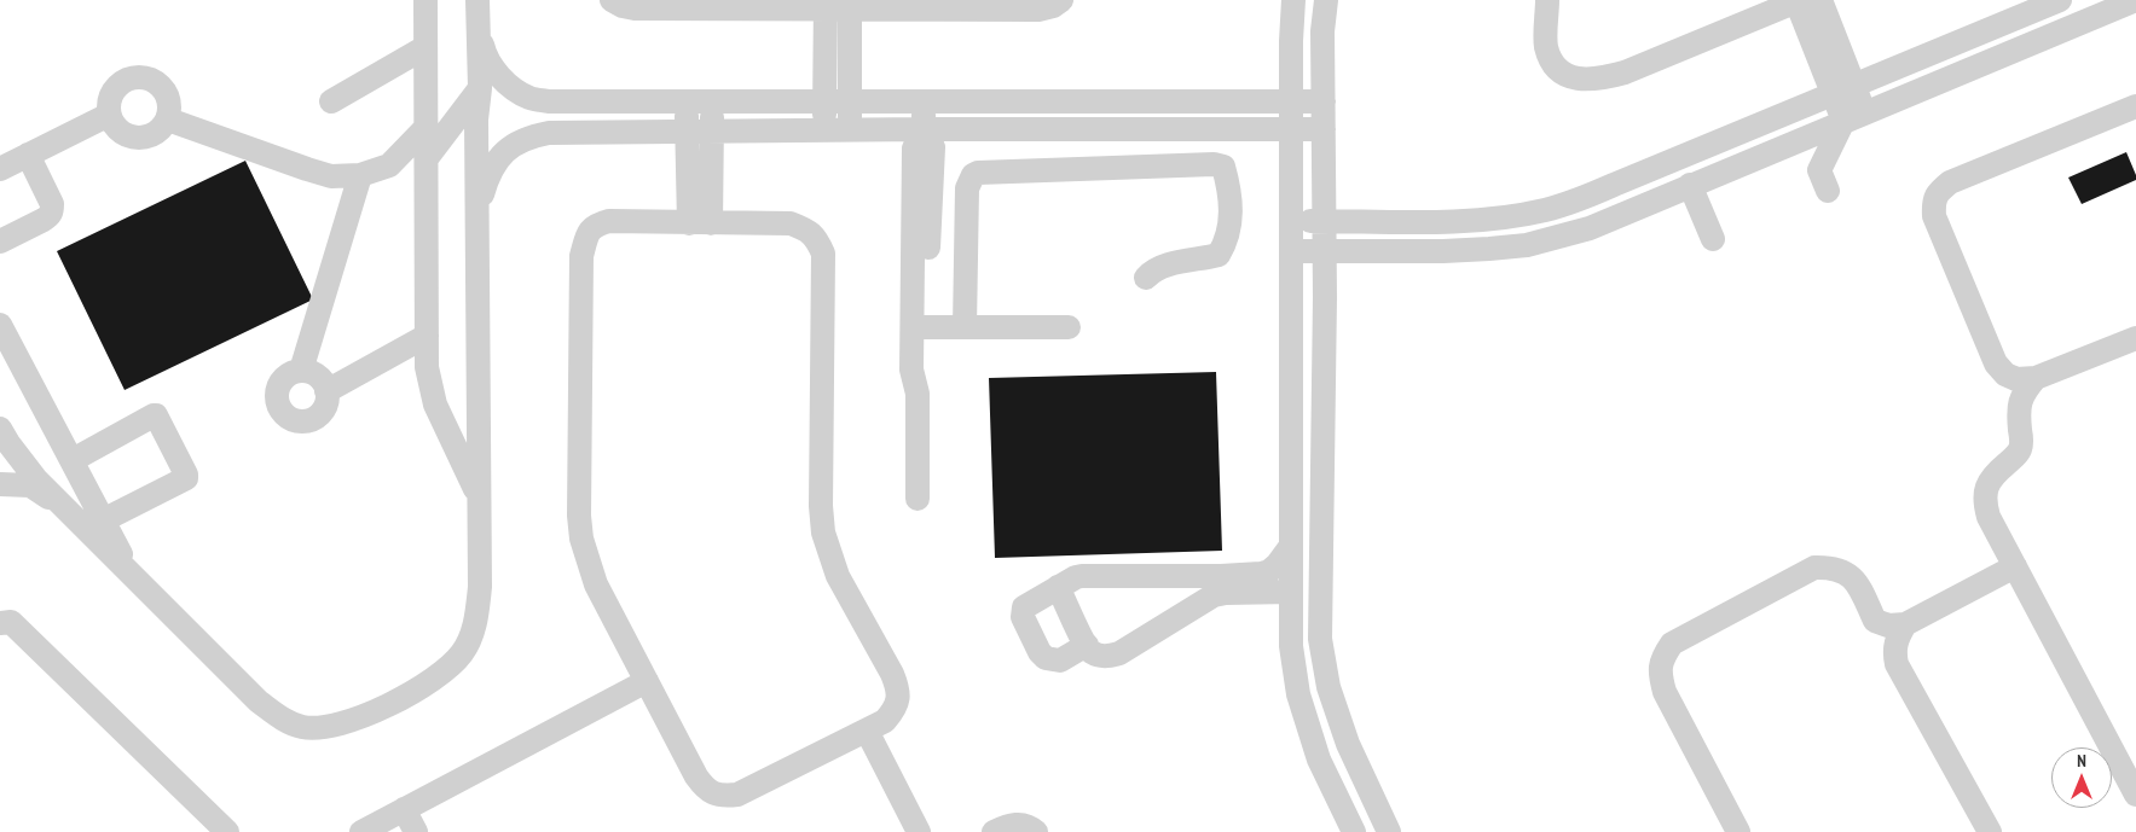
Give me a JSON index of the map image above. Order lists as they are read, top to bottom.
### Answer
{
  "north": "top"
}
